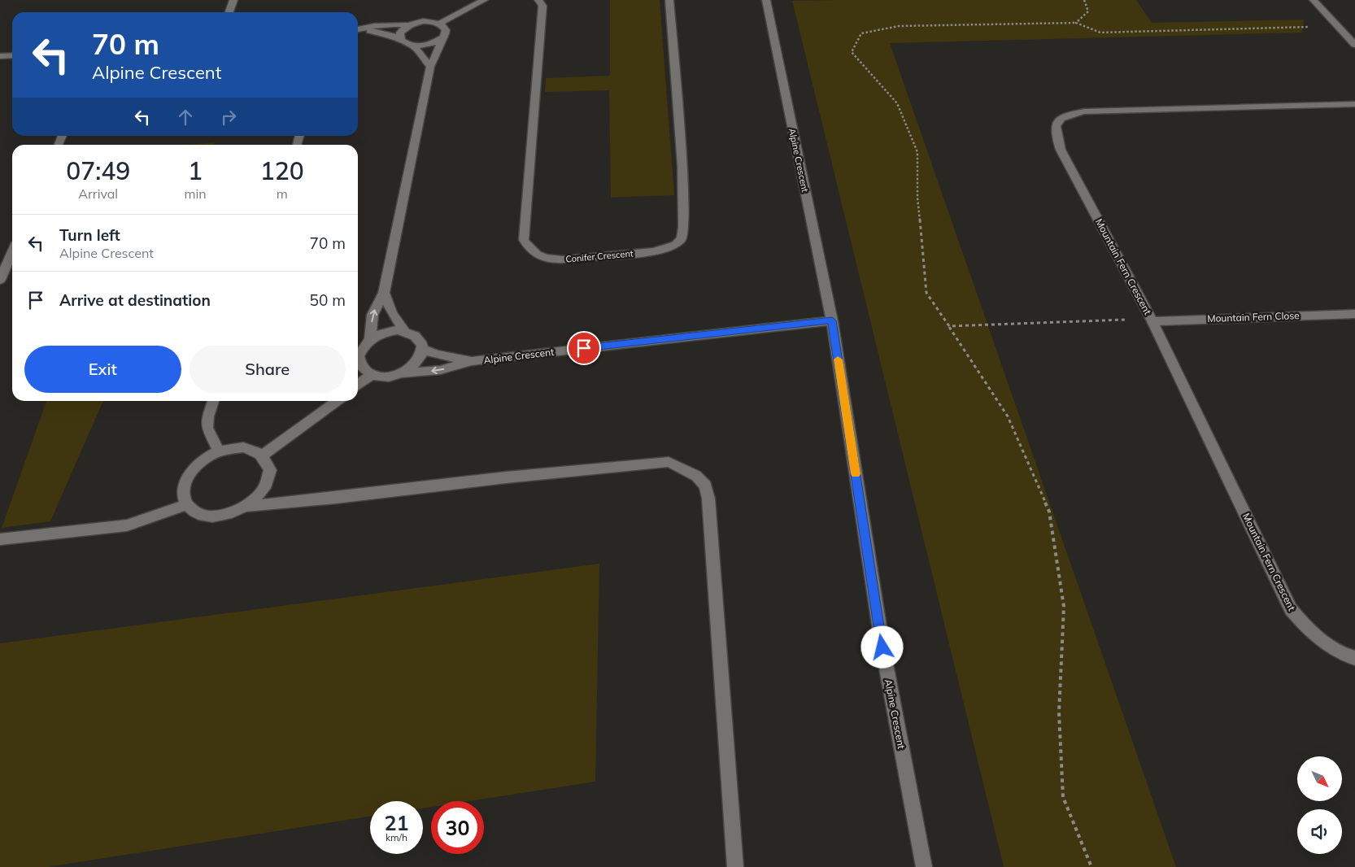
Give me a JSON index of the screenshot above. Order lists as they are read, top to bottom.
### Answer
{
  "streets": {
    "street": [
      "Alpine Crescent",
      "Conifer Crescent",
      "Mountain Fern Crescent",
      "Mountain Fern Close"
    ]
  },
  "crossings": [
    ["Mountain Fern Crescent", "Mountain Fern Close"]
  ],
  "north": "bottom right",
  "page": {
    "turn": ["70 m", "Alpine Crescent"],
    "eta": [
      "07:49",
      "Arrival",
      "1",
      "min",
      "120",
      "m"
    ],
    "list": [
      {
        "name": "Turn left",
        "note": "Alpine Crescent",
        "value": "70 m"
      },
      {
        "name": "Arrive at destination",
        "value": "50 m"
      }
    ],
    "buttons": ["Exit", "Share"],
    "speed": "21 km/h",
    "limit": "30"
  }
}
